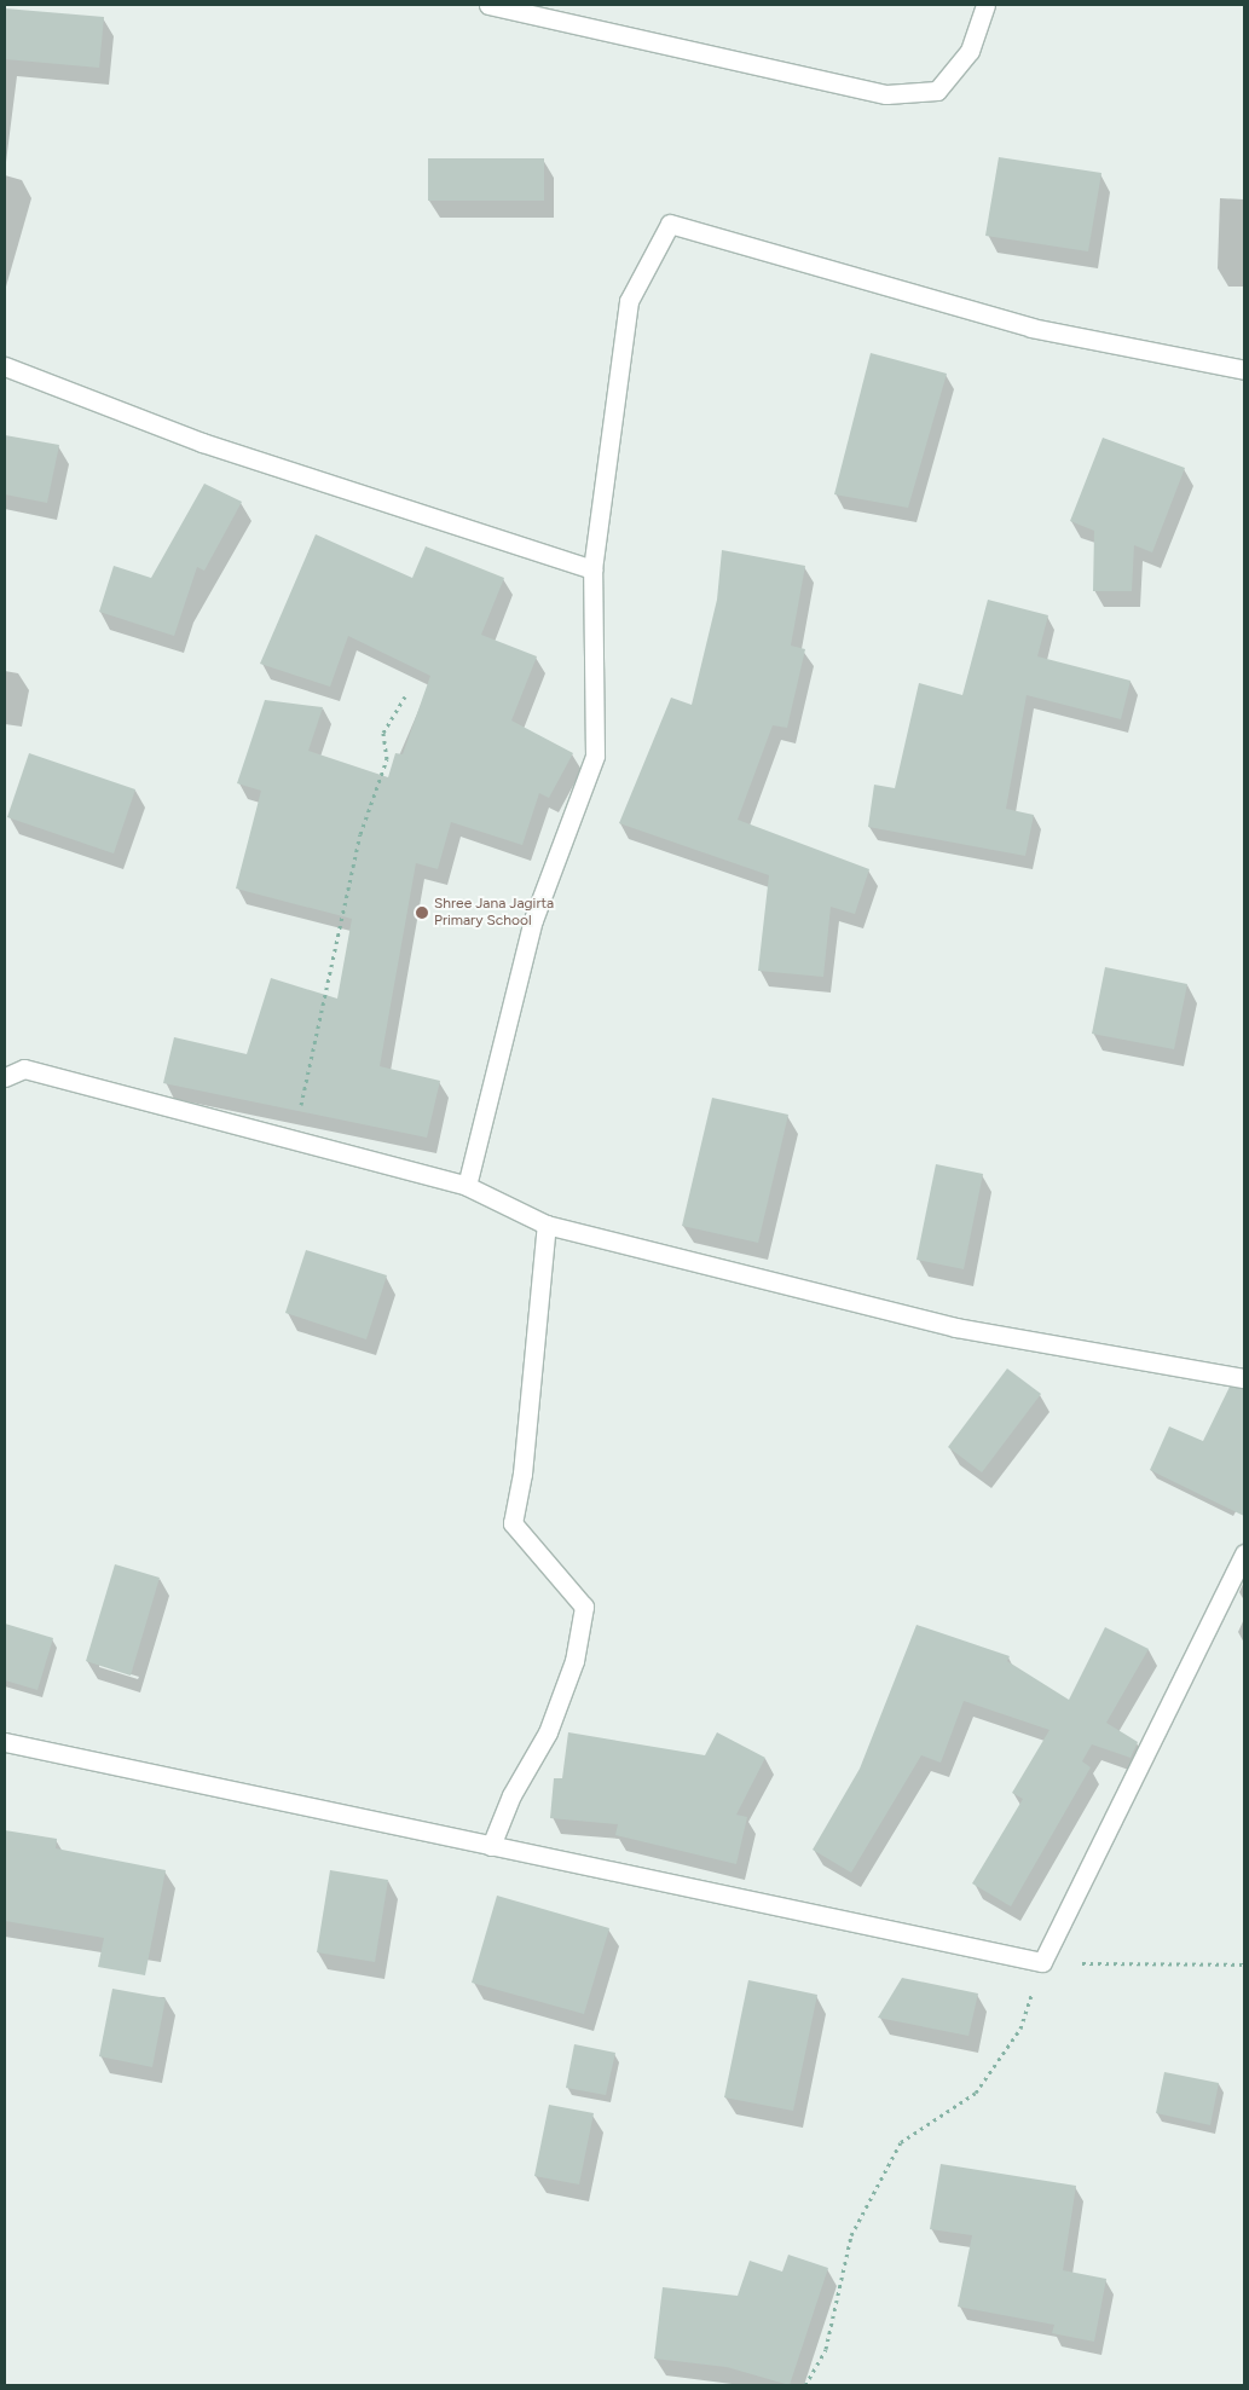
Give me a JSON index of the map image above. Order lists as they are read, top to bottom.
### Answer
{
  "places": ["Shree Jana Jagirta Primary School"]
}
